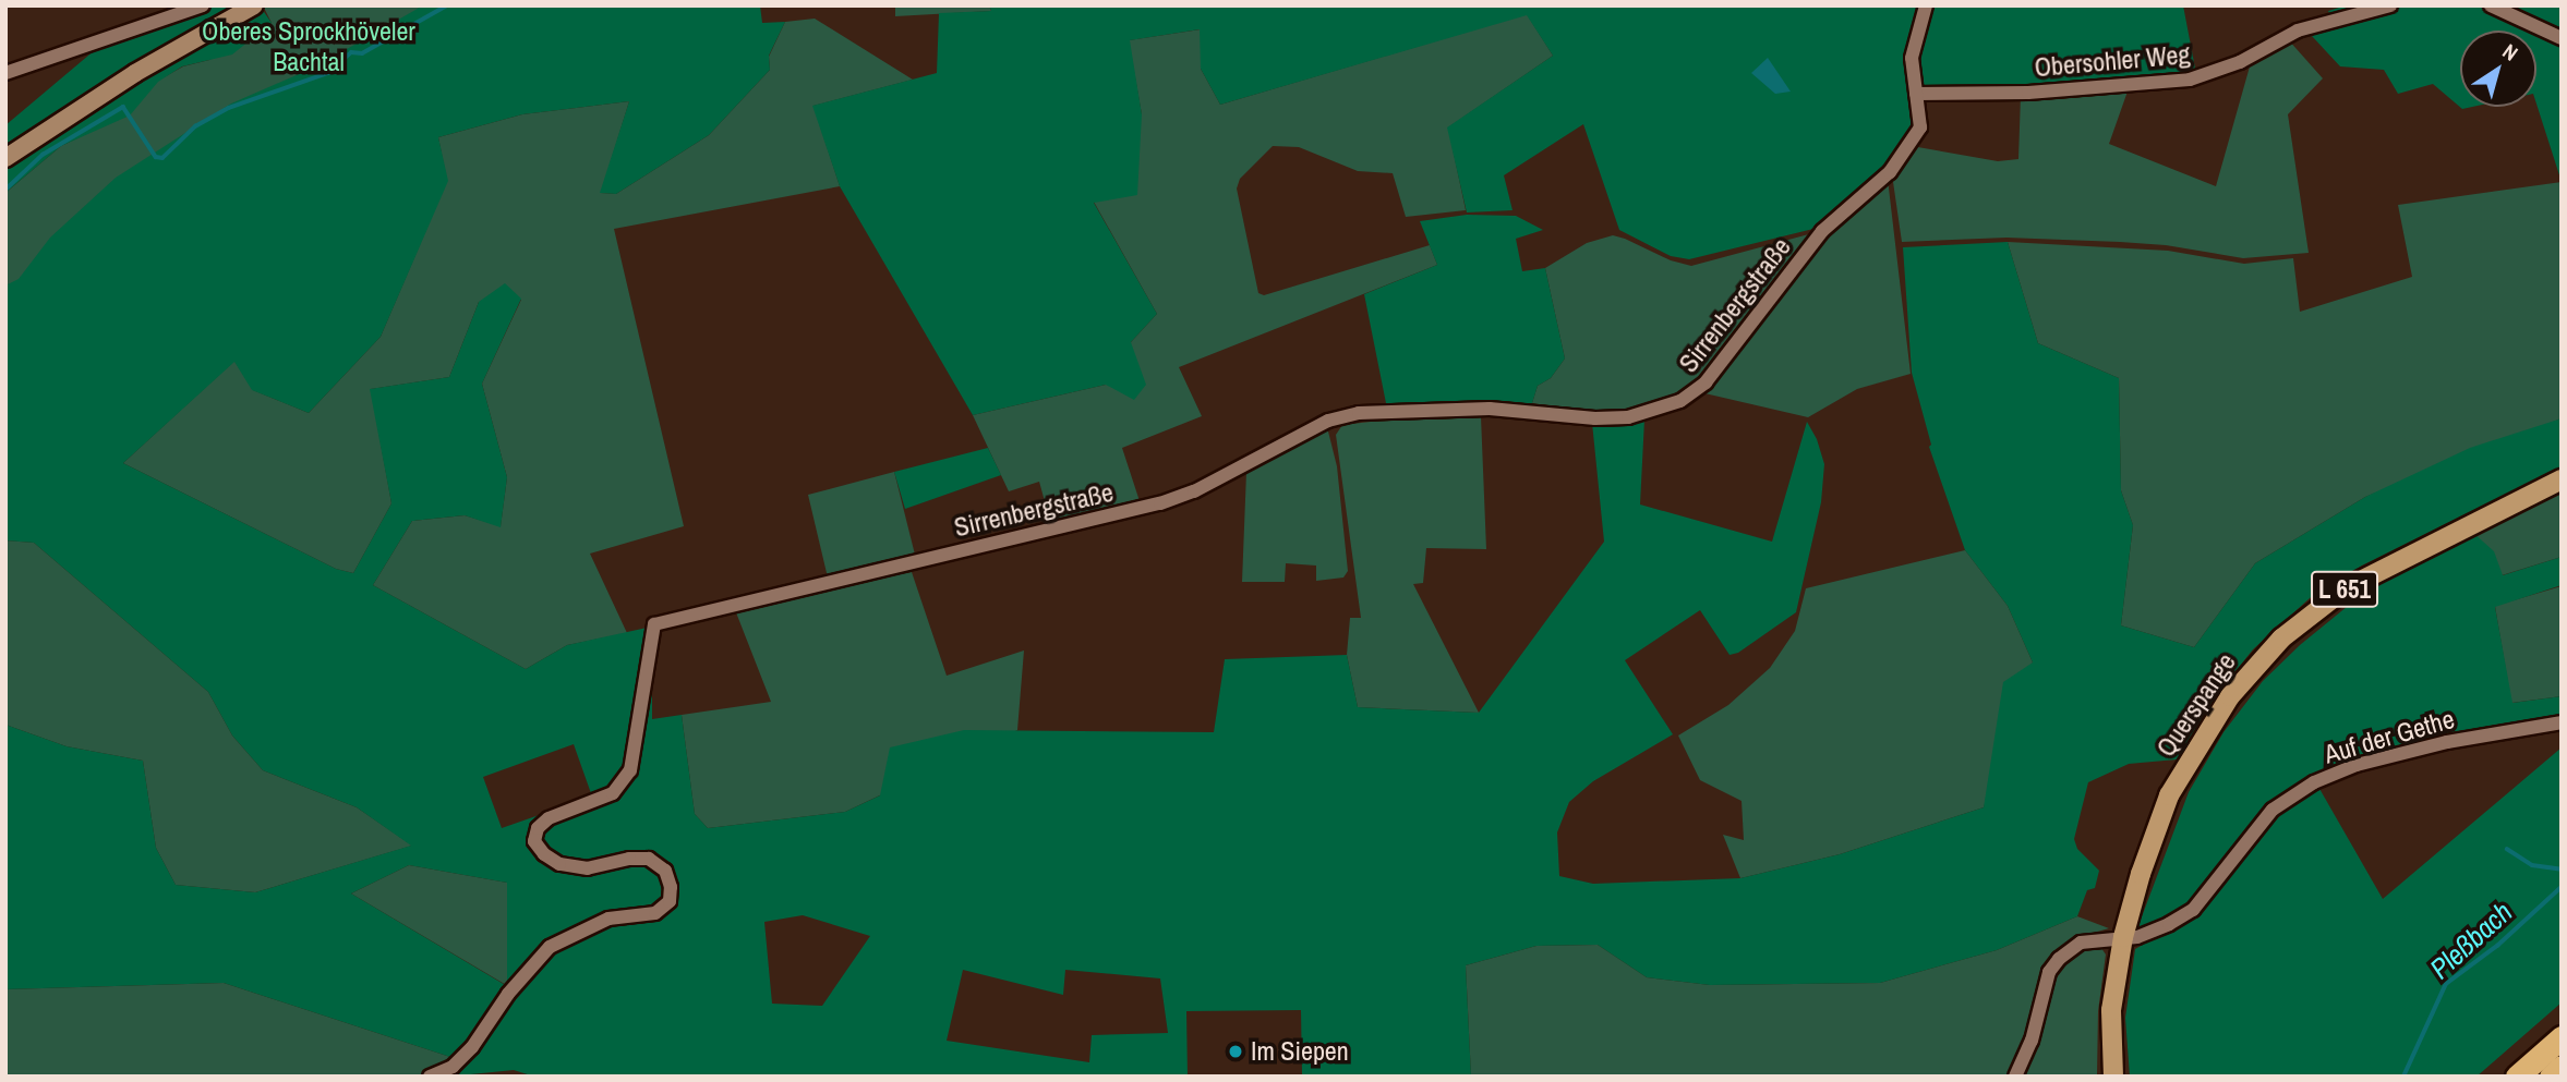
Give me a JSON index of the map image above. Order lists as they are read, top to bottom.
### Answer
{
  "streets": {
    "main road": ["L 651", "Querspange"],
    "street": ["Obersohler Weg", "Sirrenbergstraße", "Auf der Gethe"]
  },
  "crossings": [
    ["Obersohler Weg", "Sirrenbergstraße"],
    ["Querspange", "Auf der Gethe"]
  ],
  "water": ["Pleßbach"],
  "parks": ["Oberes Sprockhöveler Bachtal"],
  "places": ["Im Siepen"],
  "north": "top right"
}
